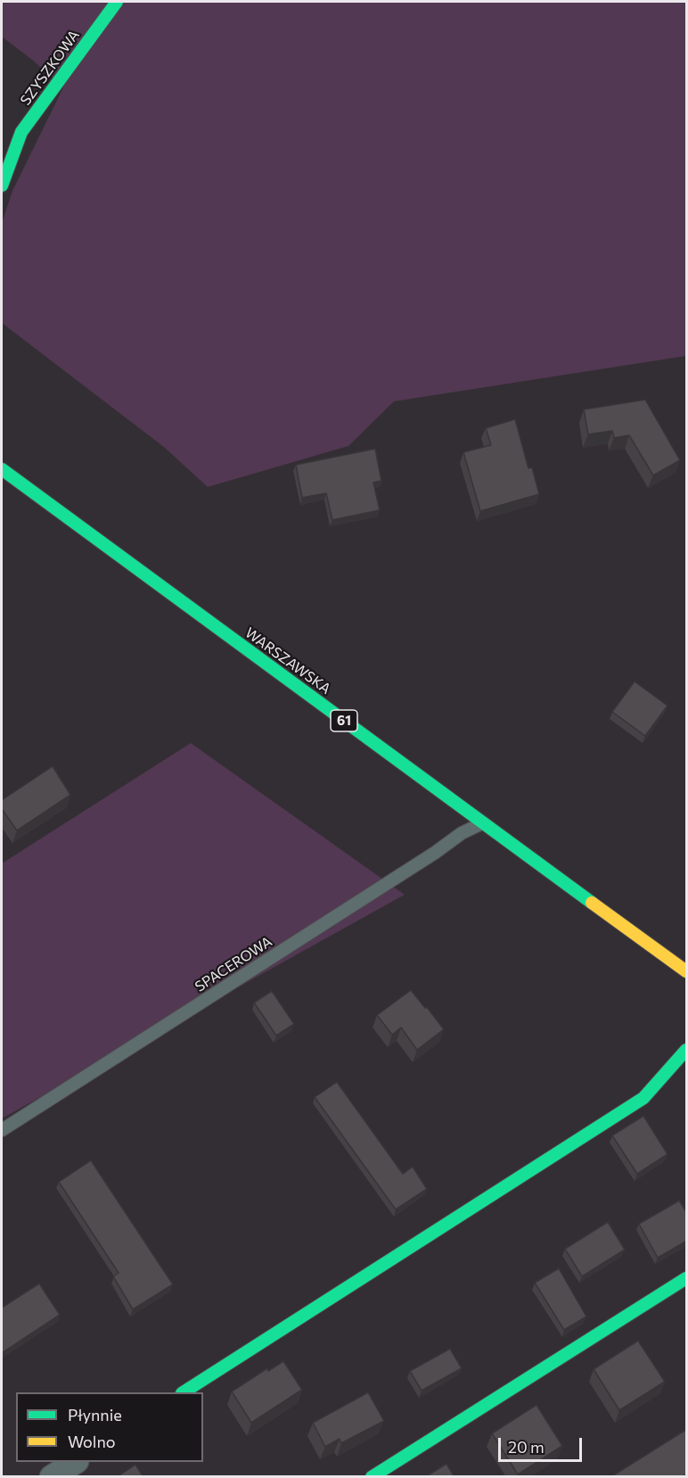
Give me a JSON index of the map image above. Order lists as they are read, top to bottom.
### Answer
{
  "streets": {
    "street": ["SZYSZKOWA", "WARSZAWSKA", "61"],
    "lane": ["SPACEROWA"]
  },
  "crossings": [
    ["WARSZAWSKA", "SPACEROWA"]
  ],
  "legend": ["Płynnie", "Wolno"],
  "scale_bar": "20 m"
}
